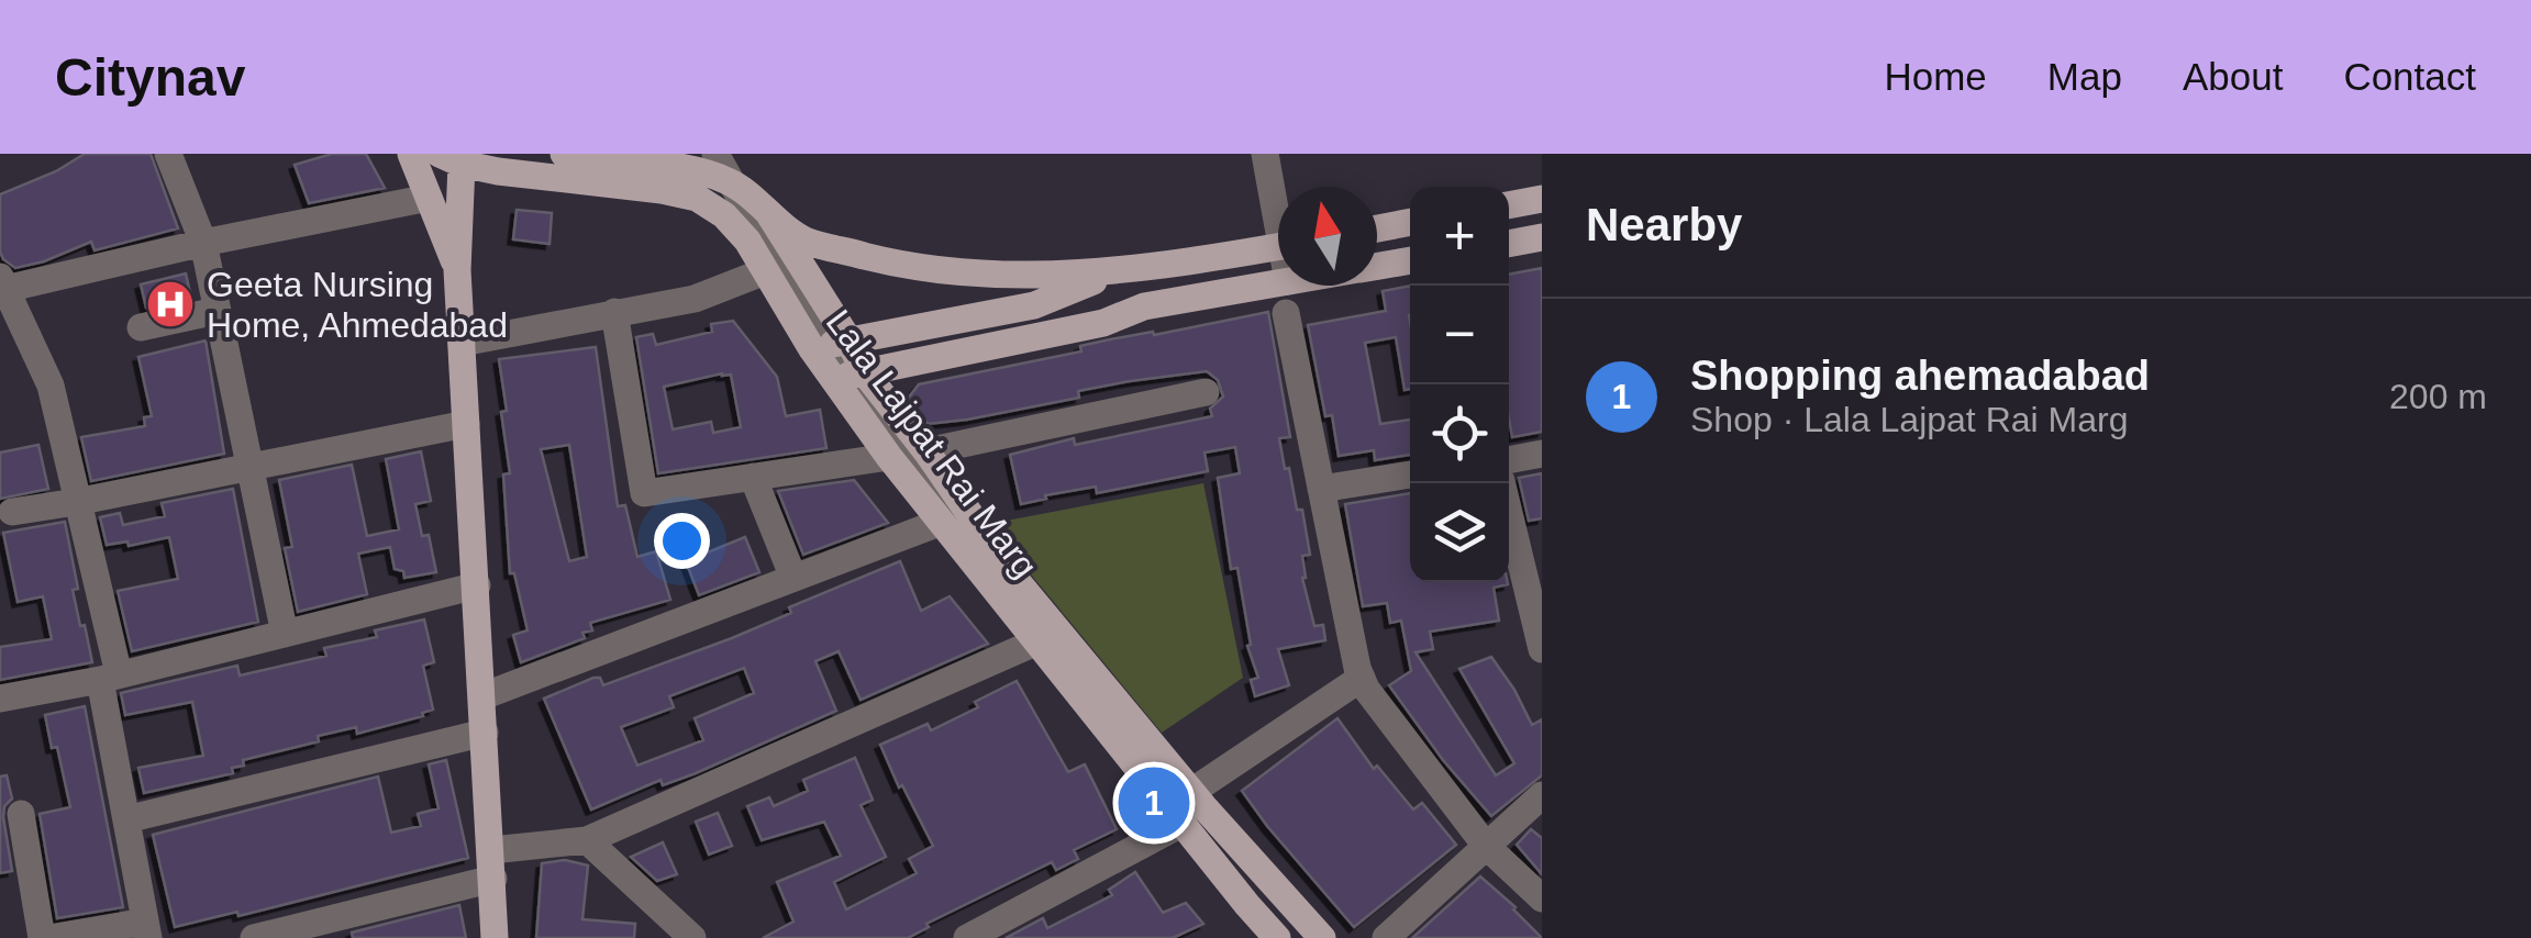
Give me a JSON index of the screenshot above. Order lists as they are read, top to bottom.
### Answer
{
  "streets": {
    "main road": ["Lala Lajpat Rai Marg"]
  },
  "places": {
    "hospital": ["Geeta Nursing Home, Ahmedabad"]
  },
  "north": "top",
  "page": {
    "header": "Citynav",
    "nav": [
      "Home",
      "Map",
      "About",
      "Contact"
    ],
    "heading": "Nearby",
    "map_buttons": ["+", "−"],
    "list": [
      {
        "mark": "1",
        "name": "Shopping ahemadabad",
        "note": "Shop · Lala Lajpat Rai Marg",
        "value": "200 m"
      }
    ],
    "pins": "1"
  }
}
